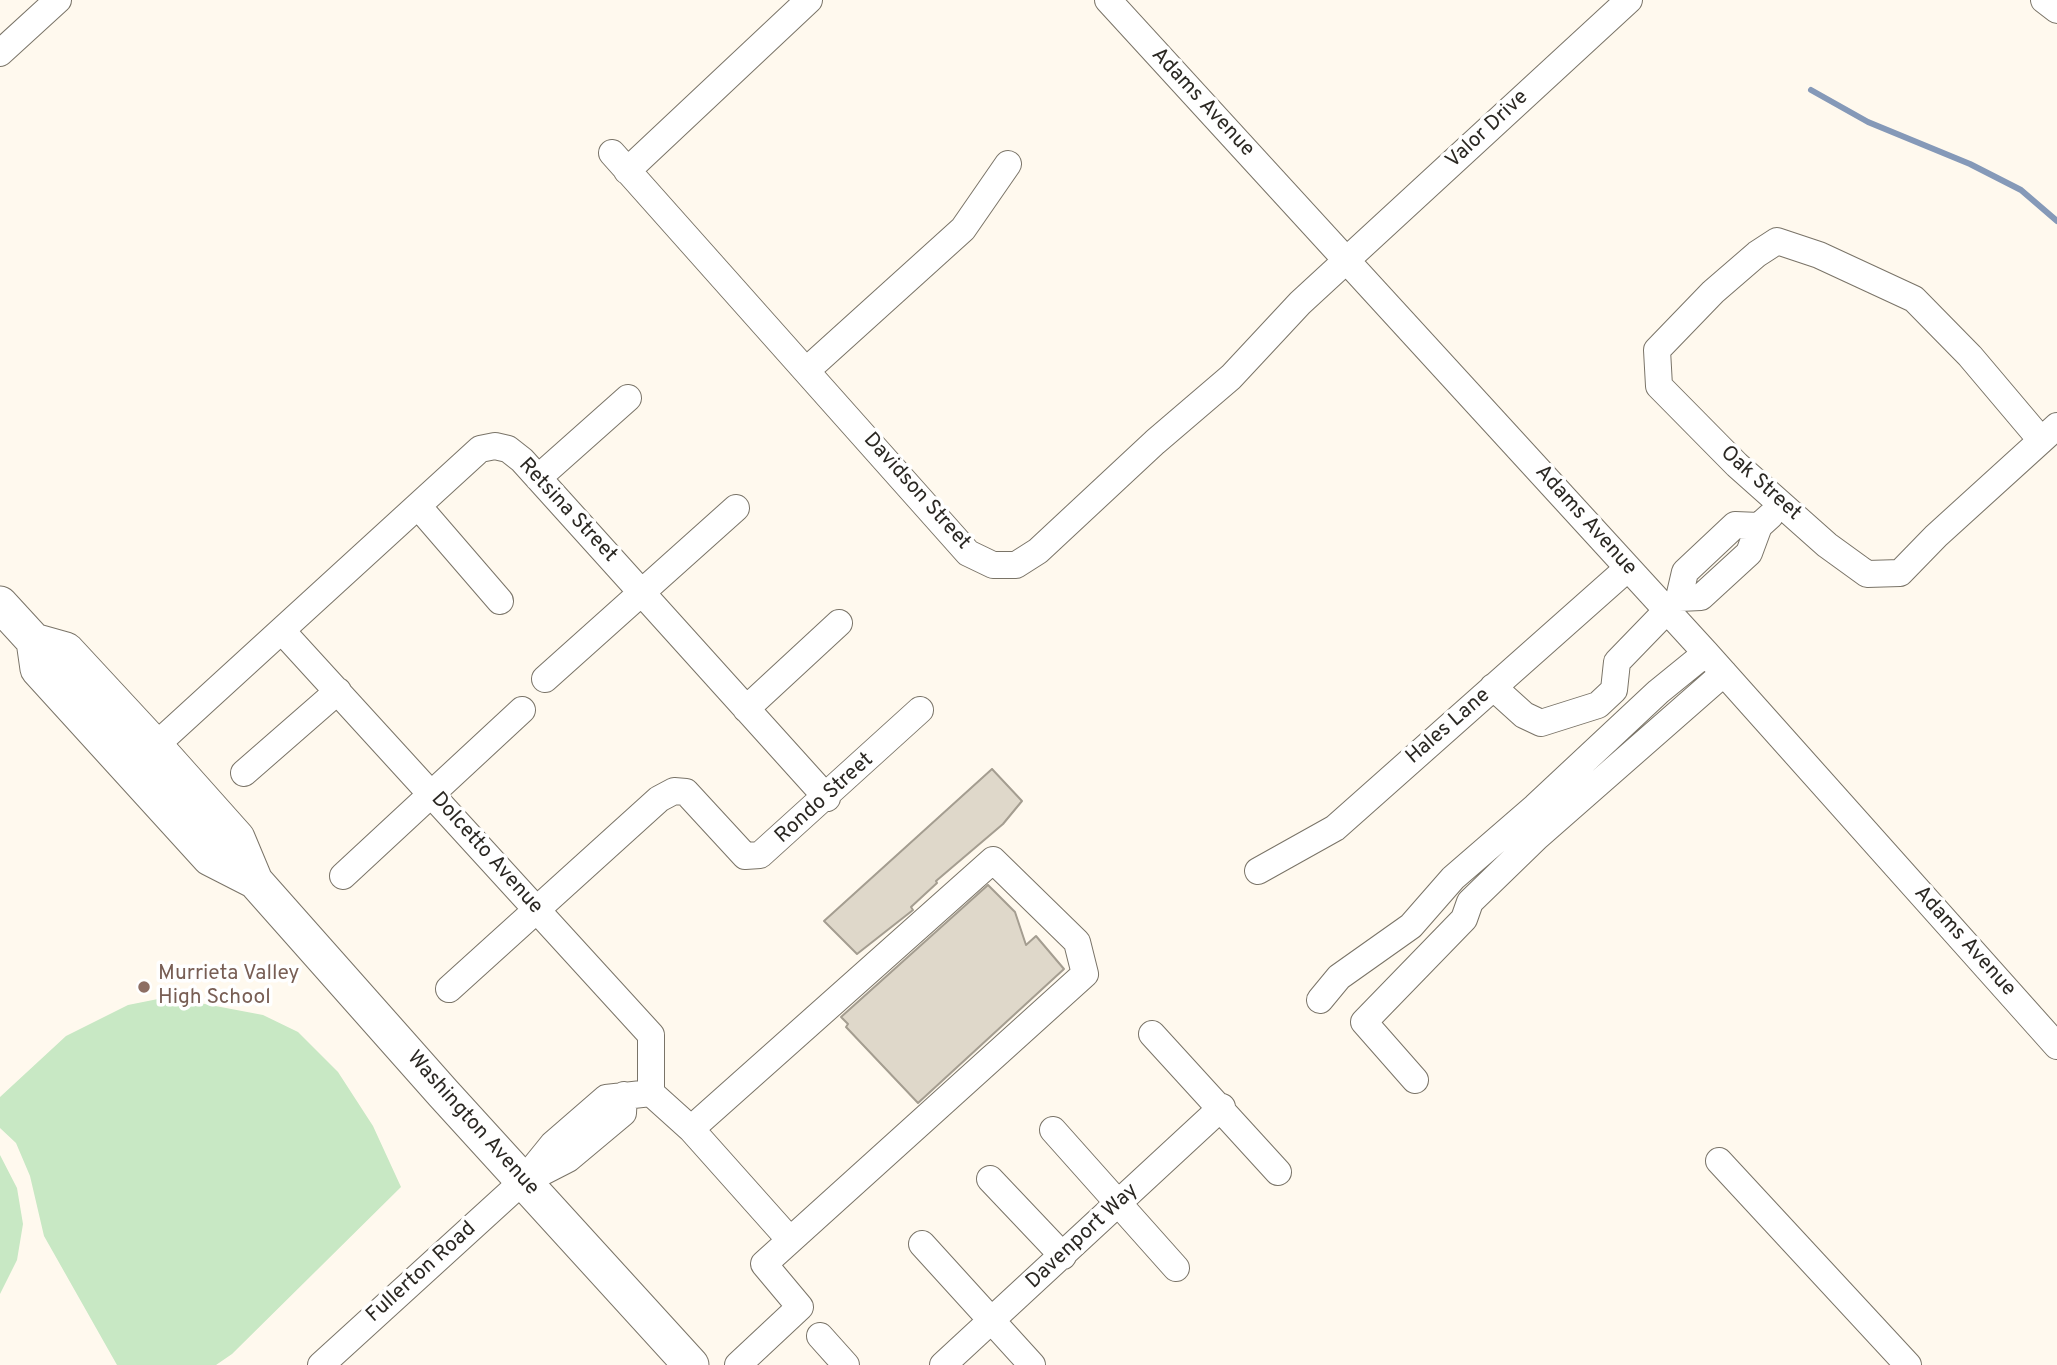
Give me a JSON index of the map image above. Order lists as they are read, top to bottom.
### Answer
{
  "streets": {
    "main road": ["Washington Avenue"],
    "street": [
      "Adams Avenue",
      "Valor Drive",
      "Oak Street",
      "Davidson Street",
      "Retsina Street",
      "Hales Lane",
      "Rondo Street",
      "Dolcetto Avenue",
      "Davenport Way",
      "Fullerton Road"
    ]
  },
  "crossings": [
    ["Adams Avenue", "Valor Drive"],
    ["Adams Avenue", "Davidson Street"],
    ["Adams Avenue", "Hales Lane"],
    ["Valor Drive", "Davidson Street"],
    ["Retsina Street", "Rondo Street"],
    ["Retsina Street", "Dolcetto Avenue"],
    ["Retsina Street", "Washington Avenue"],
    ["Rondo Street", "Dolcetto Avenue"],
    ["Dolcetto Avenue", "Fullerton Road"],
    ["Washington Avenue", "Fullerton Road"]
  ],
  "places": ["Murrieta Valley High School"]
}
